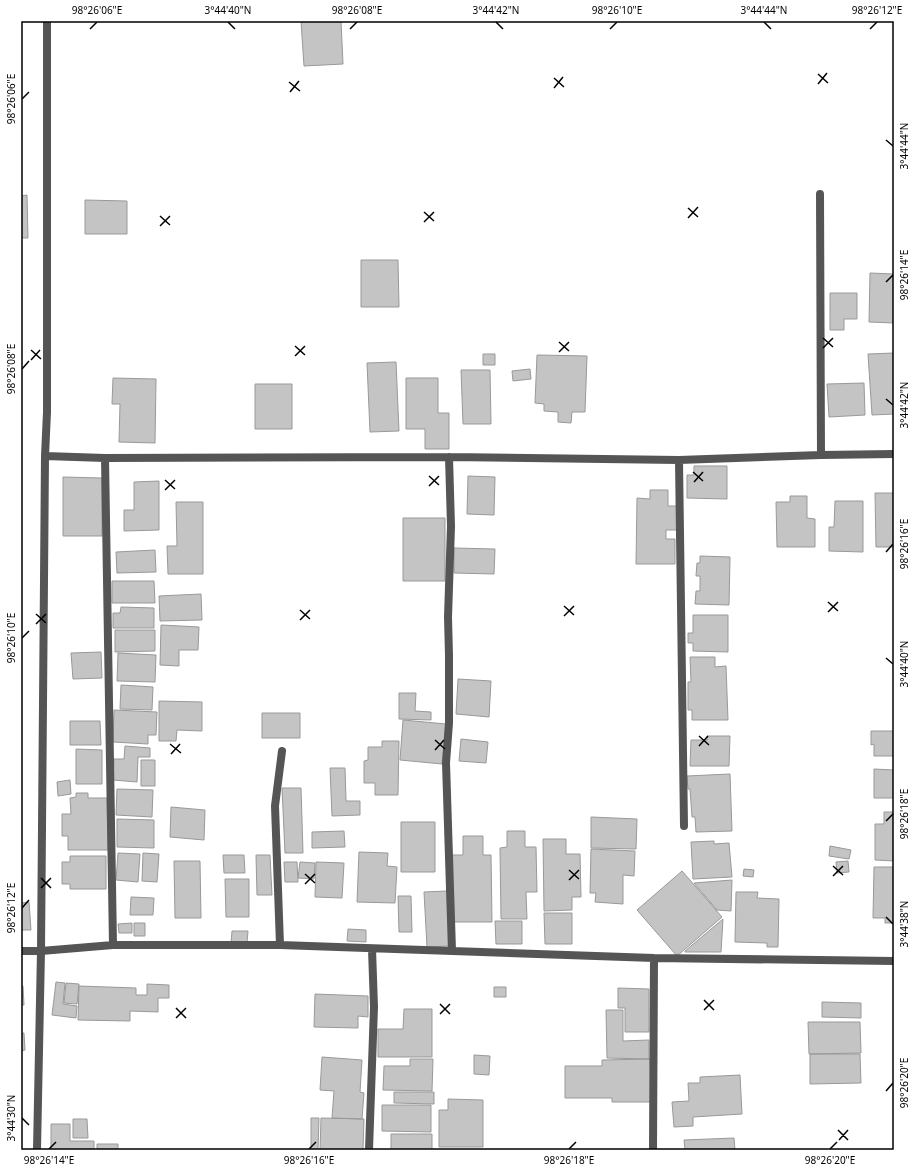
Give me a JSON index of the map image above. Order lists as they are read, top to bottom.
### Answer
{
  "coordinates": [
    "98°26'06\"E",
    "3°44'40\"N",
    "98°26'08\"E",
    "3°44'42\"N",
    "98°26'10\"E",
    "3°44'44\"N",
    "98°26'12\"E",
    "98°26'14\"E",
    "98°26'16\"E",
    "98°26'18\"E",
    "3°44'38\"N",
    "98°26'20\"E",
    "3°44'30\"N"
  ]
}
